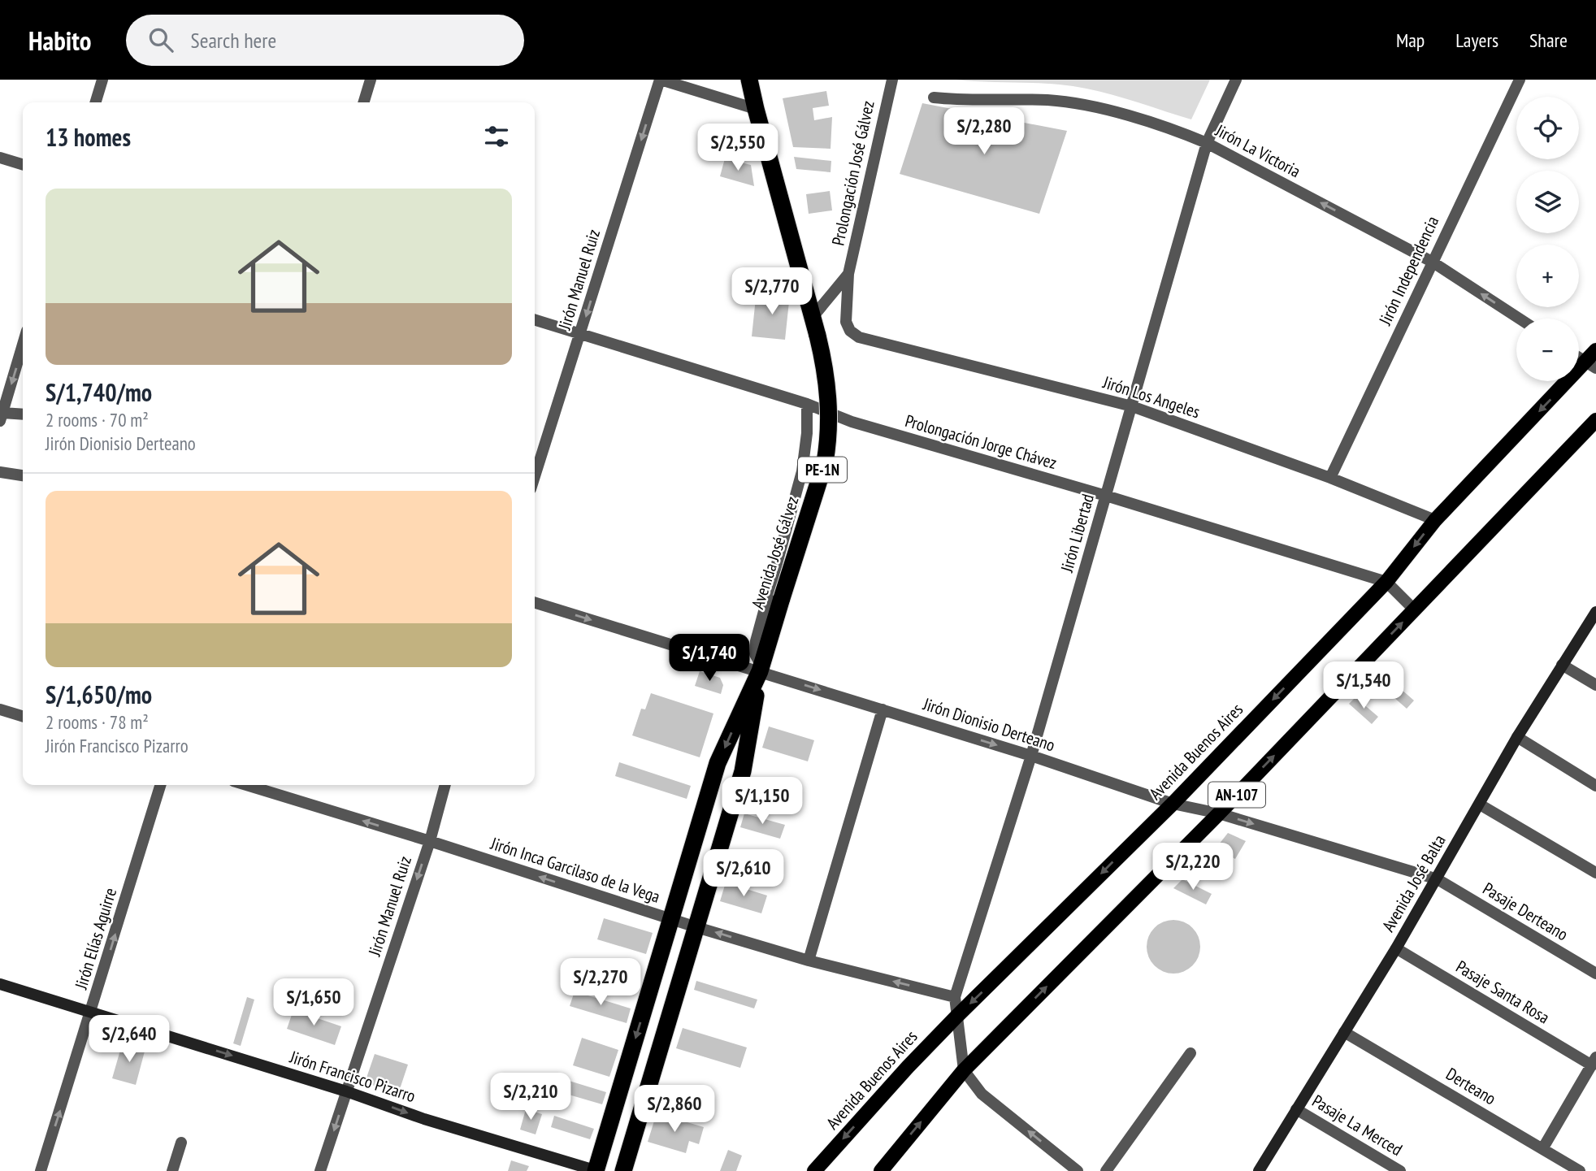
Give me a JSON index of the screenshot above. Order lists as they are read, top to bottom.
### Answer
{
  "streets": {
    "highway": ["PE-1N", "Avenida José Gálvez"],
    "main road": [
      "Avenida Buenos Aires",
      "AN-107",
      "Avenida José Balta",
      "Jirón Francisco Pizarro"
    ],
    "street": [
      "Jirón La Victoria",
      "Prolongación José Gálvez",
      "Jirón Independencia",
      "Jirón Manuel Ruiz",
      "Jirón Los Angeles",
      "Prolongación Jorge Chávez",
      "Jirón Libertad",
      "Jirón Dionisio Derteano",
      "Jirón Inca Garcilaso de la Vega",
      "Pasaje Derteano",
      "Jirón Elías Aguirre",
      "Pasaje Santa Rosa",
      "Derteano",
      "Pasaje La Merced"
    ]
  },
  "crossings": [
    ["Jirón La Victoria", "Jirón Independencia"],
    ["Jirón La Victoria", "Jirón Libertad"],
    ["Prolongación José Gálvez", "Jirón Los Angeles"],
    ["Prolongación José Gálvez", "Avenida José Gálvez"],
    ["Jirón Independencia", "Jirón Los Angeles"],
    ["Jirón Manuel Ruiz", "Prolongación Jorge Chávez"],
    ["Jirón Manuel Ruiz", "Jirón Inca Garcilaso de la Vega"],
    ["Jirón Manuel Ruiz", "Jirón Francisco Pizarro"],
    ["Jirón Los Angeles", "Jirón Libertad"],
    ["Jirón Los Angeles", "Avenida Buenos Aires"],
    ["Prolongación Jorge Chávez", "Jirón Libertad"],
    ["Prolongación Jorge Chávez", "Avenida Buenos Aires"],
    ["Prolongación Jorge Chávez", "AN-107"],
    ["Jirón Libertad", "Jirón Dionisio Derteano"],
    ["Jirón Libertad", "Jirón Inca Garcilaso de la Vega"],
    ["Avenida José Gálvez", "Jirón Dionisio Derteano"],
    ["Avenida José Gálvez", "Jirón Inca Garcilaso de la Vega"],
    ["Avenida José Gálvez", "Jirón Francisco Pizarro"],
    ["Jirón Dionisio Derteano", "Avenida Buenos Aires"],
    ["Jirón Dionisio Derteano", "AN-107"],
    ["Jirón Dionisio Derteano", "Avenida José Balta"],
    ["Jirón Dionisio Derteano", "Pasaje Derteano"],
    ["Avenida José Balta", "Pasaje Derteano"],
    ["Avenida José Balta", "Pasaje Santa Rosa"],
    ["Avenida José Balta", "Derteano"],
    ["Avenida José Balta", "Pasaje La Merced"],
    ["Jirón Elías Aguirre", "Jirón Francisco Pizarro"]
  ],
  "one_way": [
    "Jirón La Victoria",
    "Jirón Manuel Ruiz",
    "Jirón Dionisio Derteano",
    "Jirón Inca Garcilaso de la Vega",
    "Jirón Elías Aguirre",
    "Jirón Francisco Pizarro"
  ],
  "page": {
    "header": "Habito",
    "search": "Search here",
    "nav": ["Map", "Layers", "Share"],
    "map_buttons": ["+", "−"],
    "heading": "13 homes",
    "price": [
      "S/2,280",
      "S/2,550",
      "S/2,770",
      "S/1,740",
      "S/1,540",
      "S/1,150",
      "S/2,220",
      "S/2,610",
      "S/2,270",
      "S/1,650",
      "S/2,640",
      "S/2,210",
      "S/2,860"
    ],
    "list": [
      {
        "name": "S/1,740/mo",
        "note": "2 rooms · 70 m² · Jirón Dionisio Derteano"
      },
      {
        "name": "S/1,650/mo",
        "note": "2 rooms · 78 m² · Jirón Francisco Pizarro"
      }
    ]
  }
}
